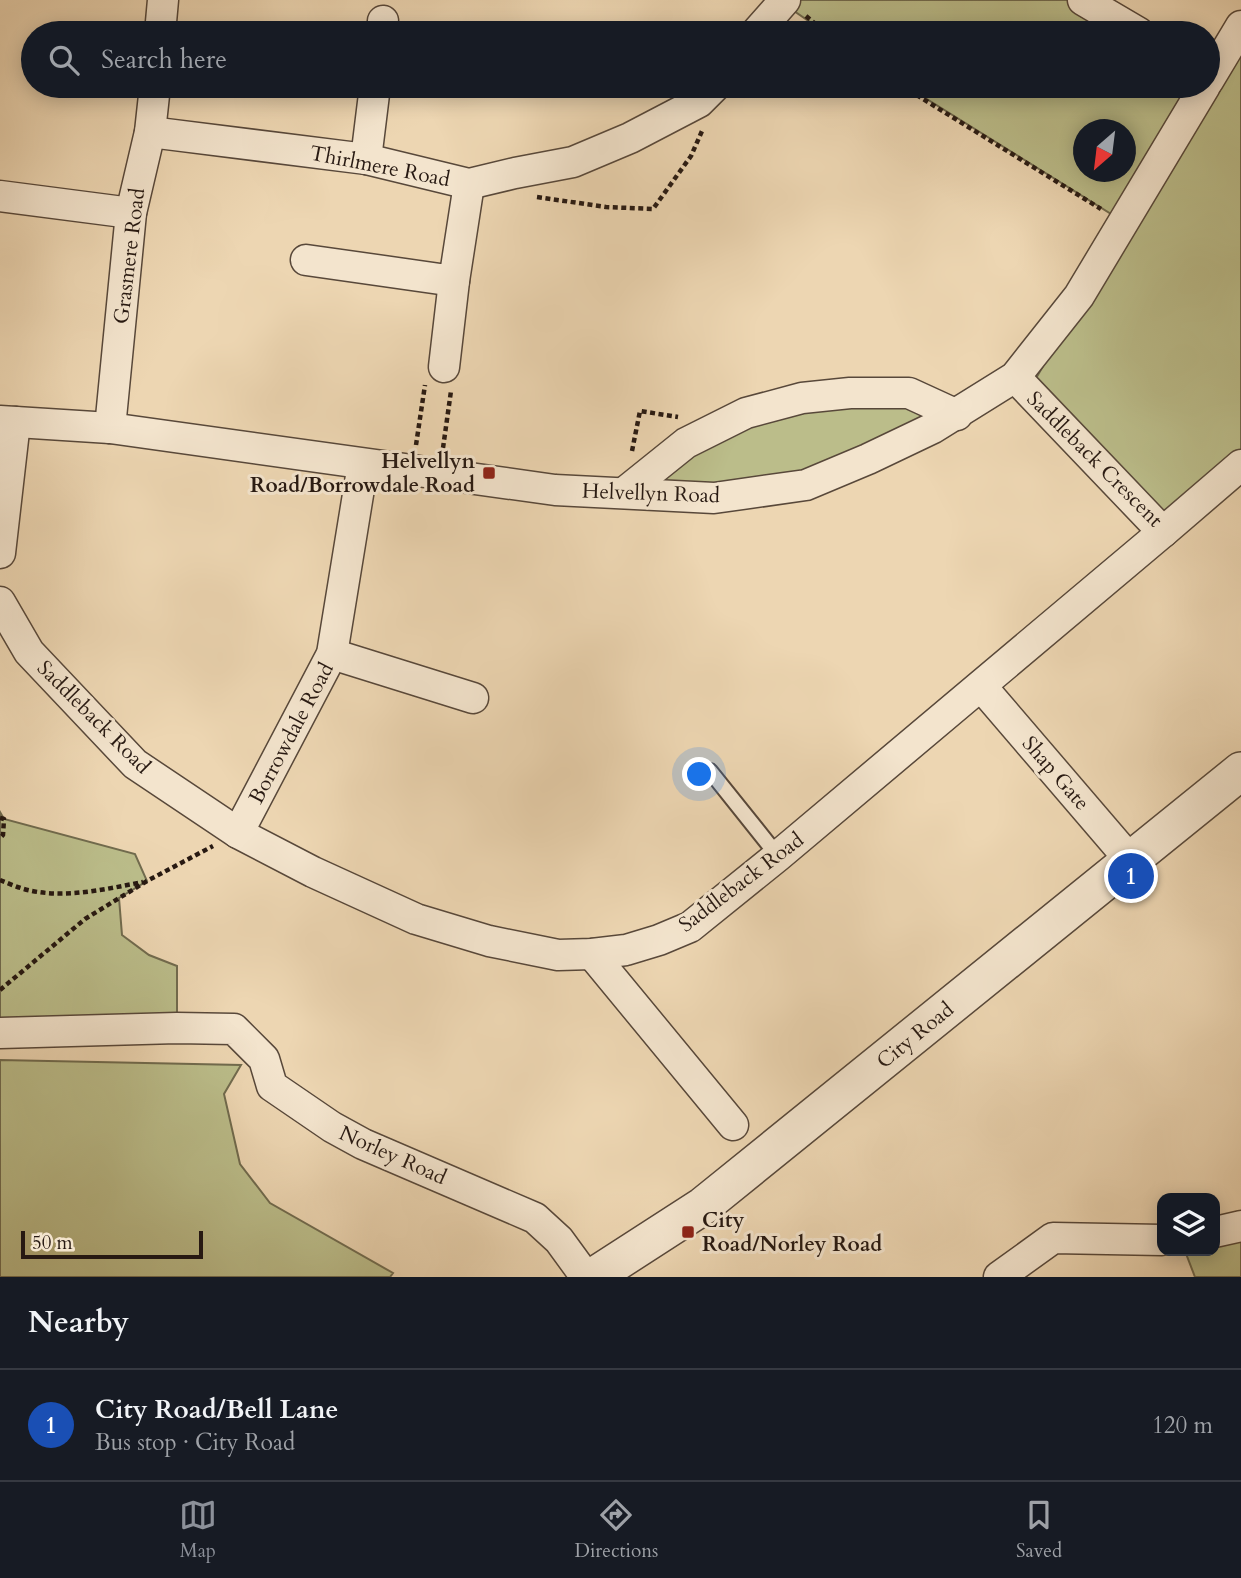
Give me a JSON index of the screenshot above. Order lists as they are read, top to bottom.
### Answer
{
  "streets": {
    "street": [
      "Thirlmere Road",
      "Grasmere Road",
      "Saddleback Crescent",
      "Helvellyn Road",
      "Saddleback Road",
      "Borrowdale Road",
      "Shap Gate",
      "City Road",
      "Norley Road"
    ]
  },
  "crossings": [
    ["Thirlmere Road", "Grasmere Road"],
    ["Grasmere Road", "Helvellyn Road"],
    ["Saddleback Crescent", "Helvellyn Road"],
    ["Saddleback Crescent", "Saddleback Road"],
    ["Helvellyn Road", "Borrowdale Road"],
    ["Saddleback Road", "Borrowdale Road"],
    ["Saddleback Road", "Shap Gate"],
    ["Shap Gate", "City Road"]
  ],
  "places": {
    "transit": ["Helvellyn Road/Borrowdale Road", "City Road/Norley Road"]
  },
  "scale_bar": "50 m",
  "north": "bottom left",
  "page": {
    "search": "Search here",
    "pins": "1",
    "scale": "50 m",
    "heading": "Nearby",
    "list": [
      {
        "mark": "1",
        "name": "City Road/Bell Lane",
        "note": "Bus stop · City Road",
        "value": "120 m"
      }
    ],
    "nav": ["Map", "Directions", "Saved"]
  }
}
